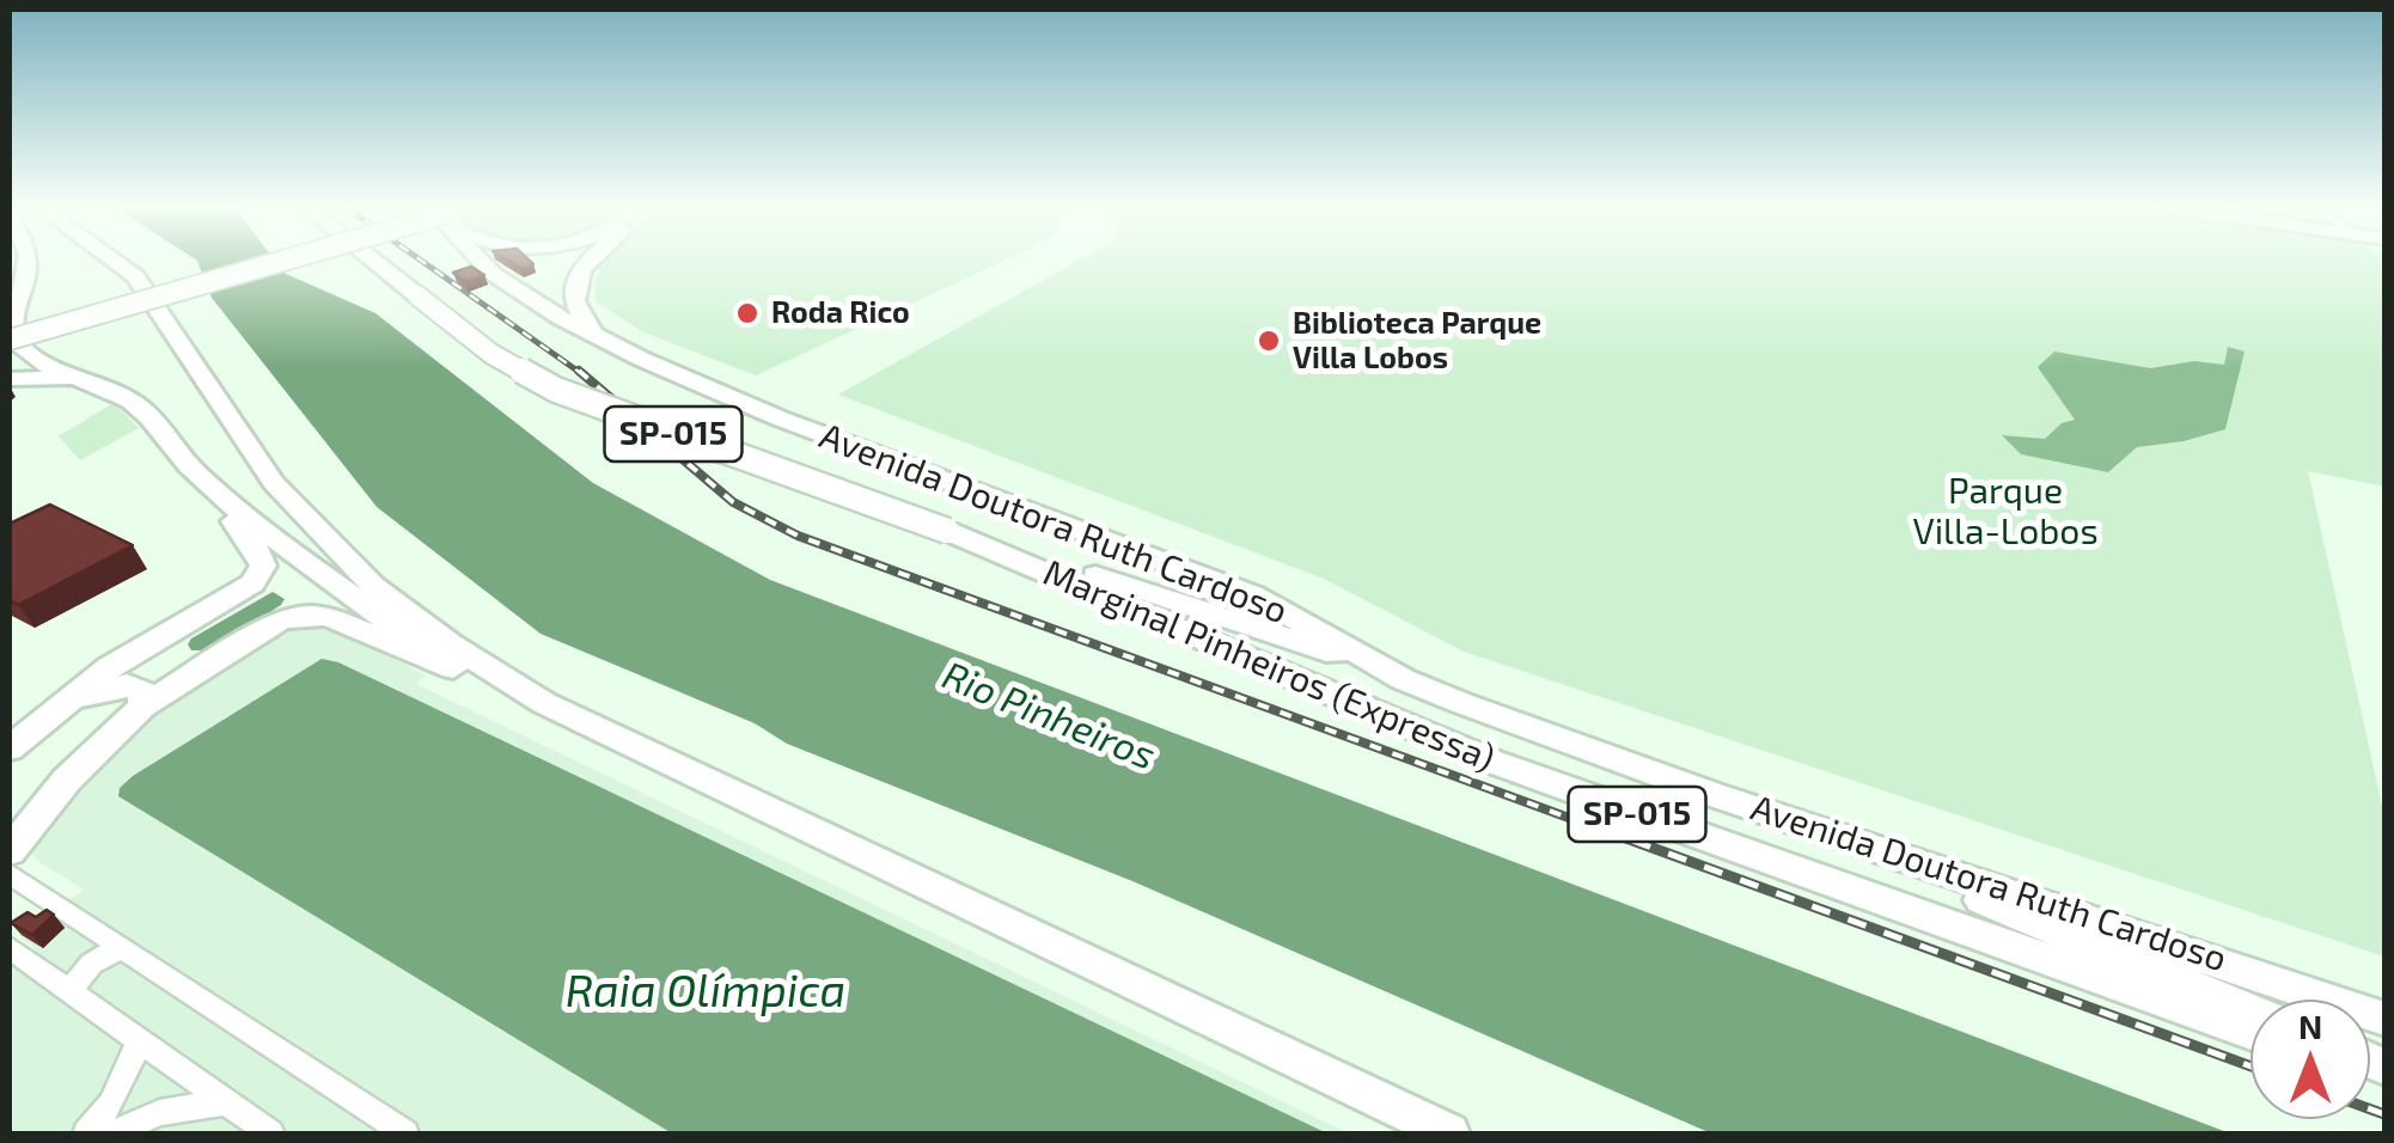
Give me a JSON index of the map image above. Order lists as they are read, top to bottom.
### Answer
{
  "streets": {
    "highway": ["SP-015", "Avenida Doutora Ruth Cardoso", "Marginal Pinheiros (Expressa)"]
  },
  "water": ["Rio Pinheiros", "Raia Olímpica"],
  "parks": ["Parque Villa-Lobos"],
  "places": ["Roda Rico", "Biblioteca Parque Villa Lobos"],
  "north": "top"
}
